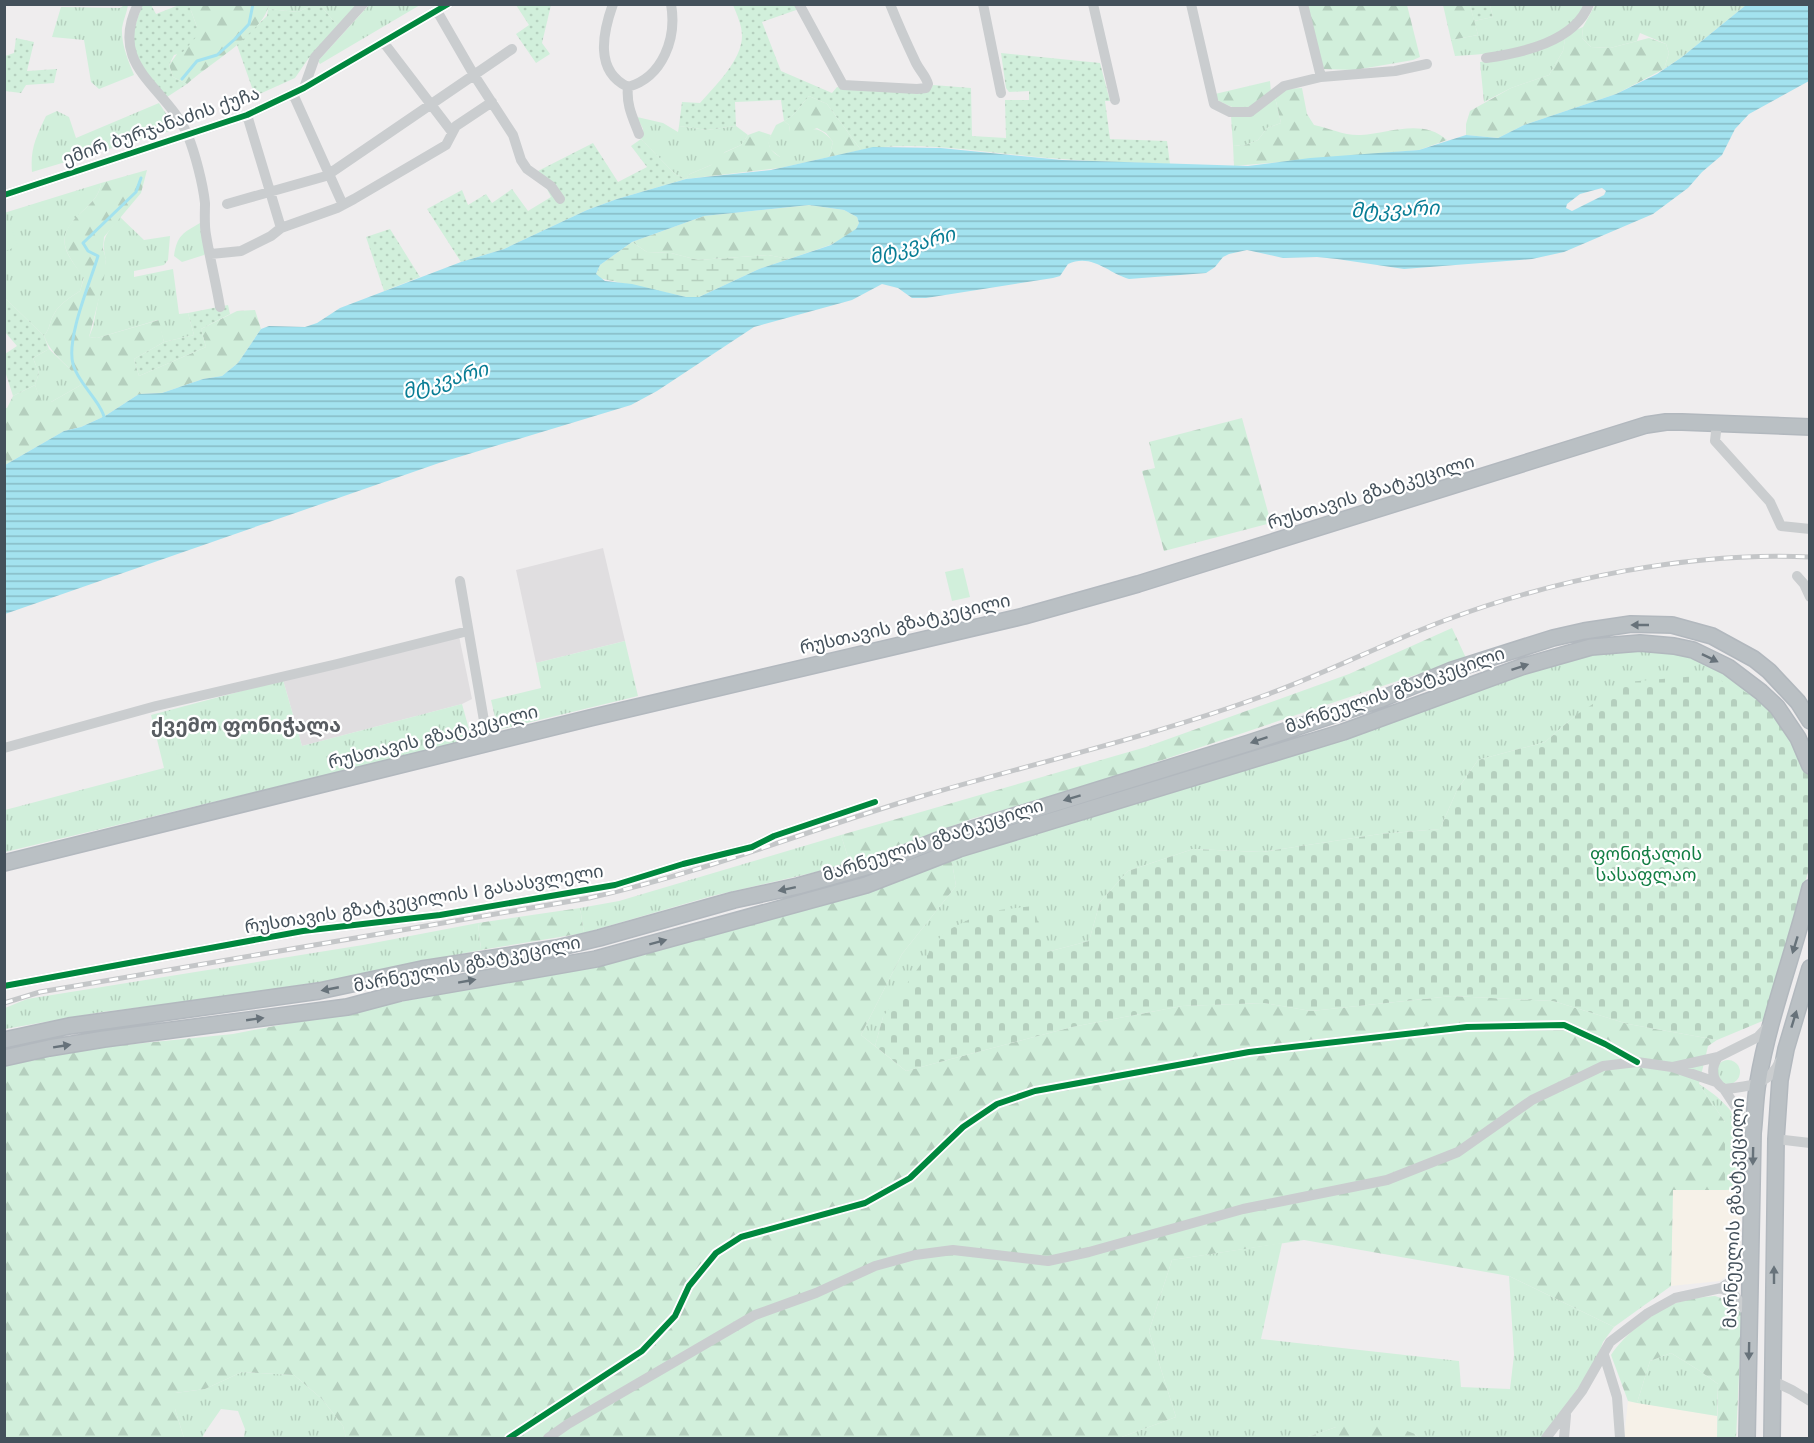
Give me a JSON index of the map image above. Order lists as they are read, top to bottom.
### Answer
{
  "streets": {
    "highway": ["რუსთავის გზატკეცილი", "მარნეულის გზატკეცილი"],
    "street": ["ემირ ბურჯანაძის ქუჩა", "რუსთავის გზატკეცილის I გასასვლელი"]
  },
  "districts": ["ქვემო ფონიჭალა"],
  "water": ["მტკვარი"],
  "parks": ["ფონიჭალის სასაფლაო"]
}
